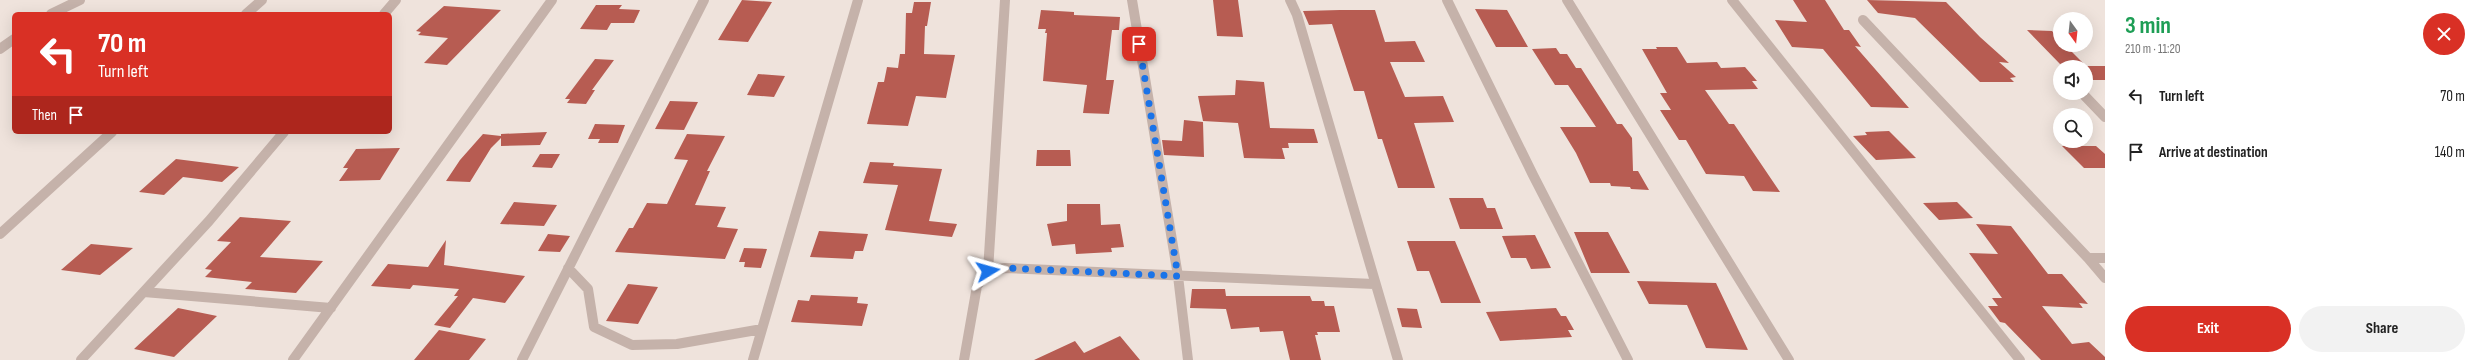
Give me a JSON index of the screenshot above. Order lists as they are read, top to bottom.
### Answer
{
  "north": "bottom",
  "page": {
    "heading": ["3 min", "210 m · 11:20"],
    "turn": ["70 m", "Turn left"],
    "list": [
      {
        "name": "Turn left",
        "value": "70 m"
      },
      {
        "name": "Arrive at destination",
        "value": "140 m"
      }
    ],
    "then": "Then",
    "buttons": ["Exit", "Share"]
  }
}
